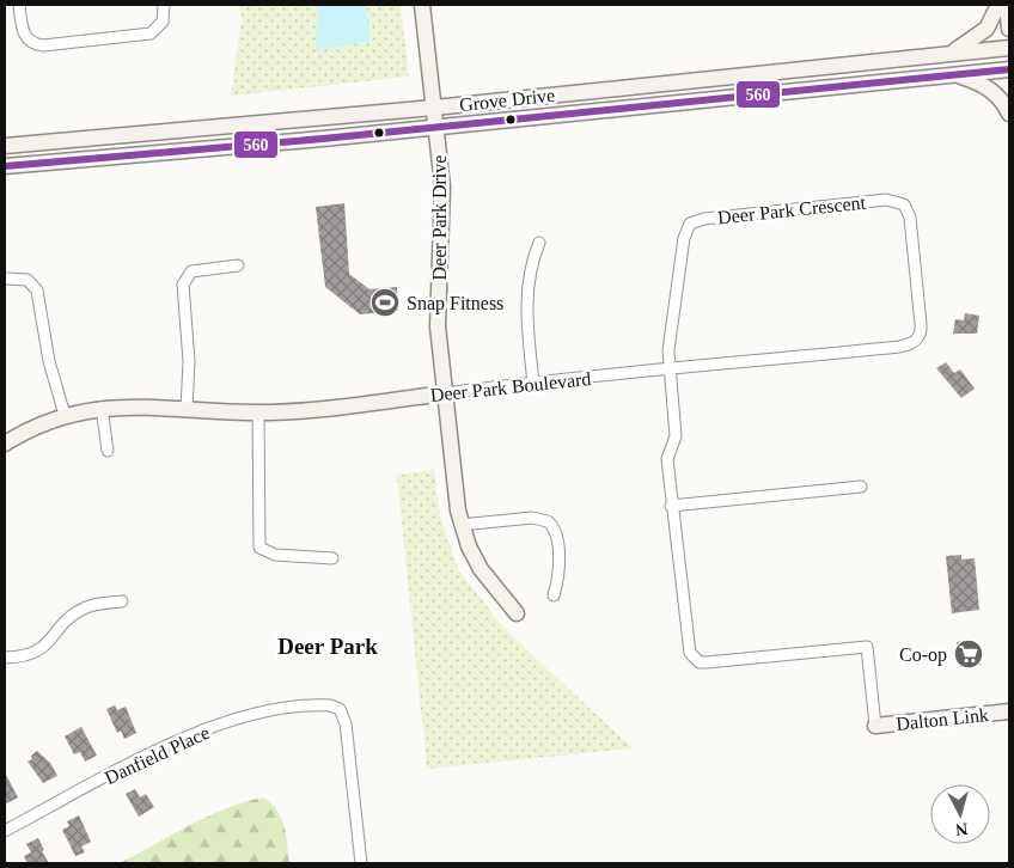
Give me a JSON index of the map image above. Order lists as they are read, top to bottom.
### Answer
{
  "streets": {
    "main road": [
      "Grove Drive",
      "Deer Park Drive",
      "Deer Park Boulevard",
      "Dalton Link"
    ],
    "street": ["Deer Park Crescent", "Danfield Place"]
  },
  "crossings": [
    ["Grove Drive", "Deer Park Drive"],
    ["Deer Park Crescent", "Deer Park Boulevard"],
    ["Deer Park Drive", "Deer Park Boulevard"]
  ],
  "districts": ["Deer Park"],
  "places": {
    "sports": ["Snap Fitness"],
    "supermarket": ["Co-op"]
  },
  "lines": ["transit line 560"],
  "north": "bottom"
}
